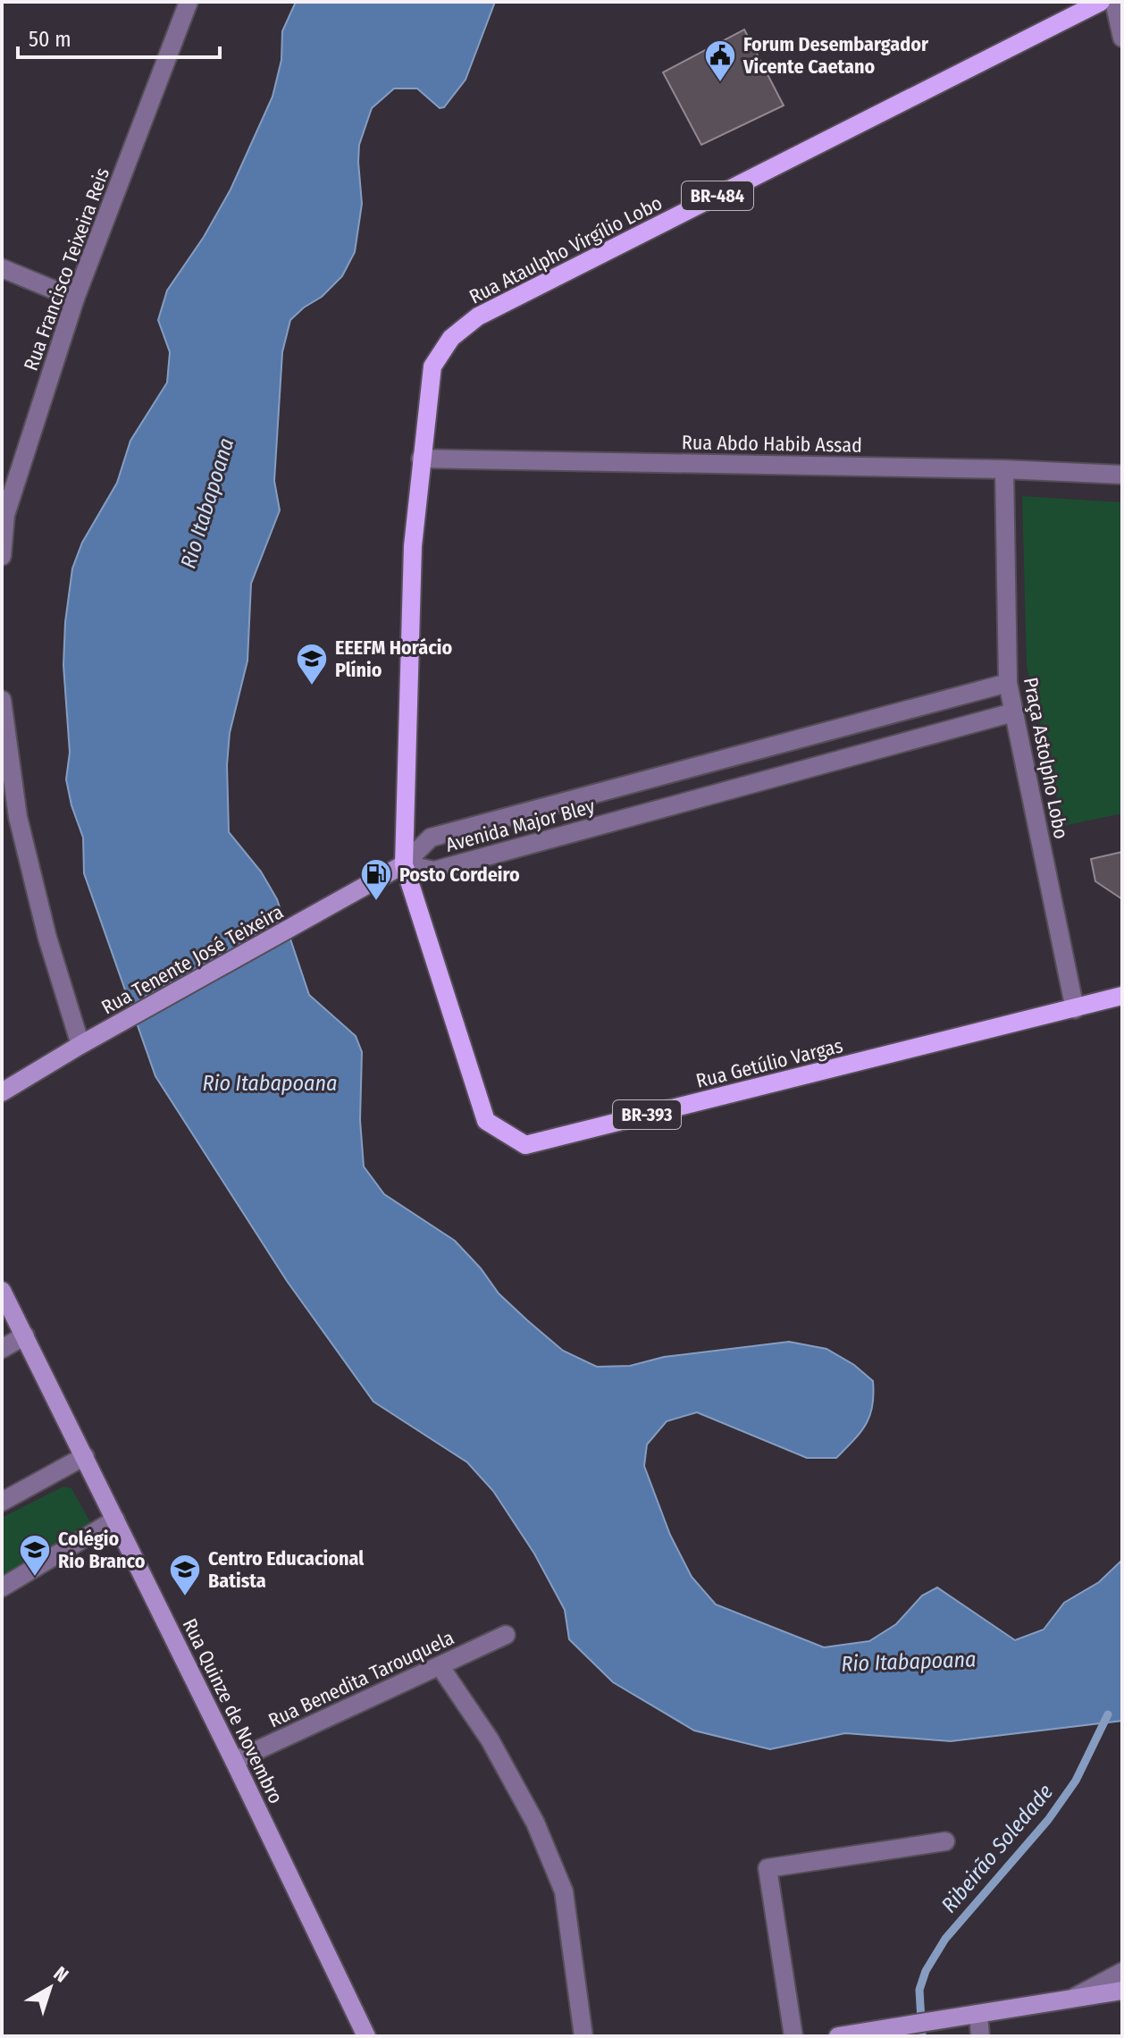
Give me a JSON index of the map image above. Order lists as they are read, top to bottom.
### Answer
{
  "streets": {
    "main road": [
      "BR-484",
      "Rua Ataulpho Virgílio Lobo",
      "Rua Tenente José Teixeira",
      "Rua Getúlio Vargas",
      "BR-393",
      "Rua Quinze de Novembro"
    ],
    "street": [
      "Rua Francisco Teixeira Reis",
      "Rua Abdo Habib Assad",
      "Praça Astolpho Lobo",
      "Avenida Major Bley",
      "Rua Benedita Tarouquela"
    ]
  },
  "crossings": [
    ["Rua Ataulpho Virgílio Lobo", "Rua Abdo Habib Assad"],
    ["Rua Ataulpho Virgílio Lobo", "Avenida Major Bley"],
    ["Rua Ataulpho Virgílio Lobo", "Rua Tenente José Teixeira"],
    ["Rua Ataulpho Virgílio Lobo", "Rua Getúlio Vargas"],
    ["Rua Abdo Habib Assad", "Praça Astolpho Lobo"],
    ["Praça Astolpho Lobo", "Avenida Major Bley"],
    ["Praça Astolpho Lobo", "Rua Getúlio Vargas"],
    ["Avenida Major Bley", "Rua Tenente José Teixeira"],
    ["Avenida Major Bley", "Rua Getúlio Vargas"],
    ["Rua Tenente José Teixeira", "Rua Getúlio Vargas"],
    ["Rua Benedita Tarouquela", "Rua Quinze de Novembro"]
  ],
  "water": ["Rio Itabapoana", "Ribeirão Soledade"],
  "places": {
    "public building": ["Forum Desembargador Vicente Caetano"],
    "school or university": ["EEEFM Horácio Plínio", "Colégio Rio Branco", "Centro Educacional Batista"],
    "fuel station": ["Posto Cordeiro"]
  },
  "scale_bar": "50 m",
  "north": "top right"
}
